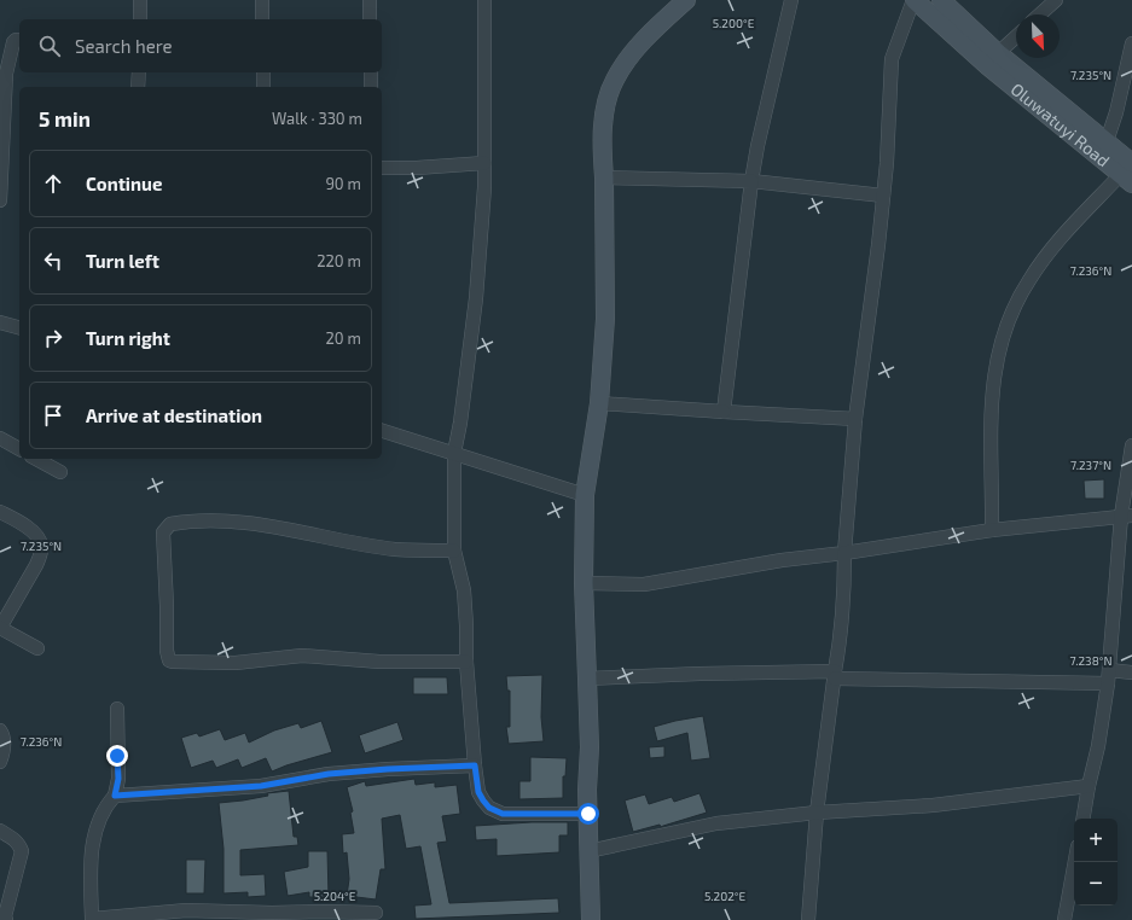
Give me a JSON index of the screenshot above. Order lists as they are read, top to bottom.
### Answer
{
  "streets": {
    "street": ["Oluwatuyi Road"]
  },
  "north": "bottom right",
  "page": {
    "search": "Search here",
    "heading": ["5 min", "Walk · 330 m"],
    "list": [
      ["Continue", "90 m"],
      ["Turn left", "220 m"],
      ["Turn right", "20 m"],
      "Arrive at destination"
    ],
    "map_buttons": ["+", "−"]
  },
  "coordinates": [
    "5.200°E",
    "7.235°N",
    "7.236°N",
    "7.237°N",
    "7.238°N",
    "5.204°E",
    "5.202°E"
  ]
}
